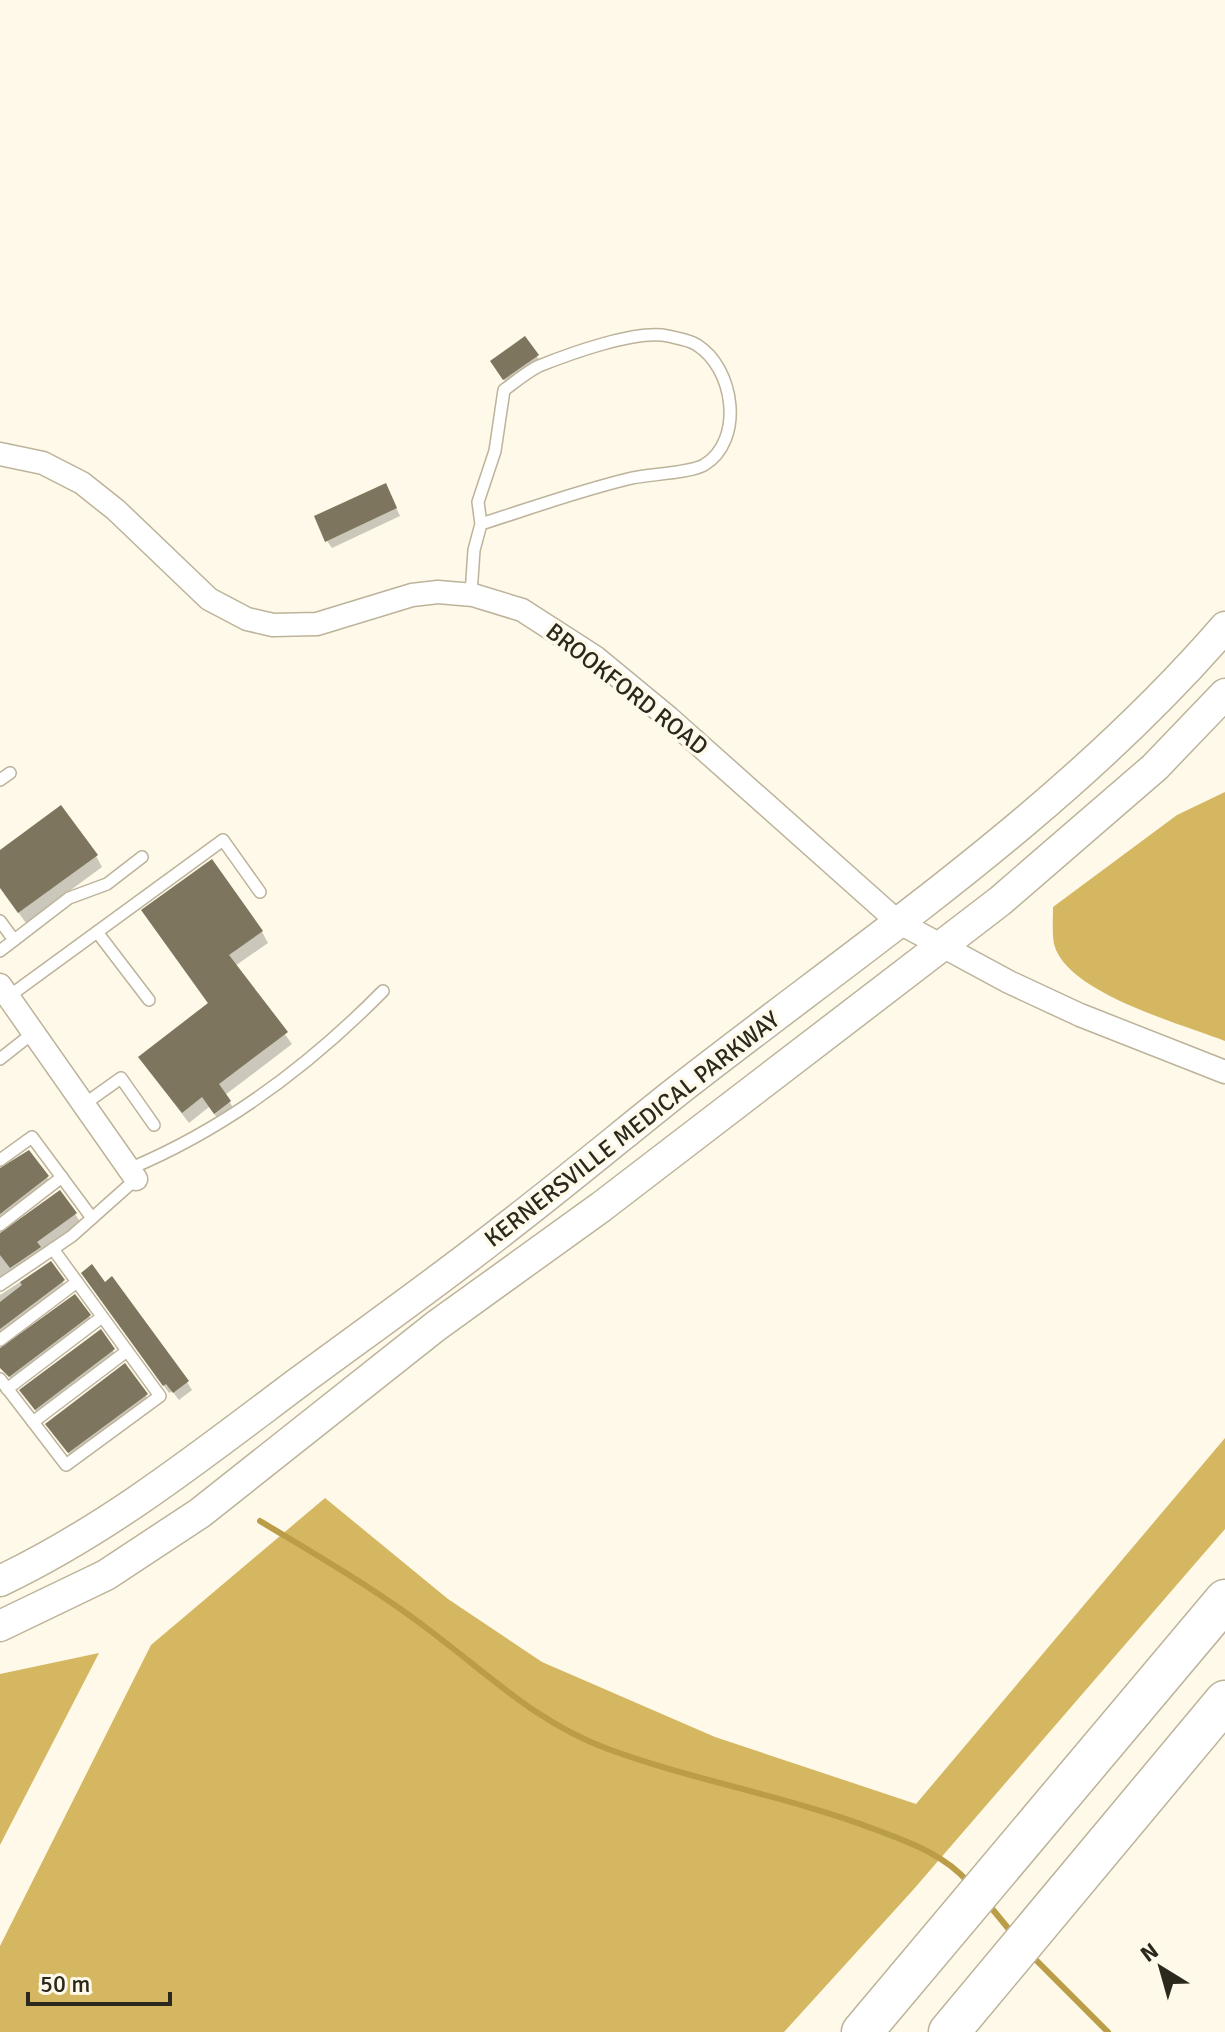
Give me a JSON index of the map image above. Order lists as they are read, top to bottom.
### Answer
{
  "streets": {
    "main road": ["KERNERSVILLE MEDICAL PARKWAY"],
    "street": ["BROOKFORD ROAD"]
  },
  "crossings": [
    ["BROOKFORD ROAD", "KERNERSVILLE MEDICAL PARKWAY"]
  ],
  "scale_bar": "50 m",
  "north": "top left"
}
